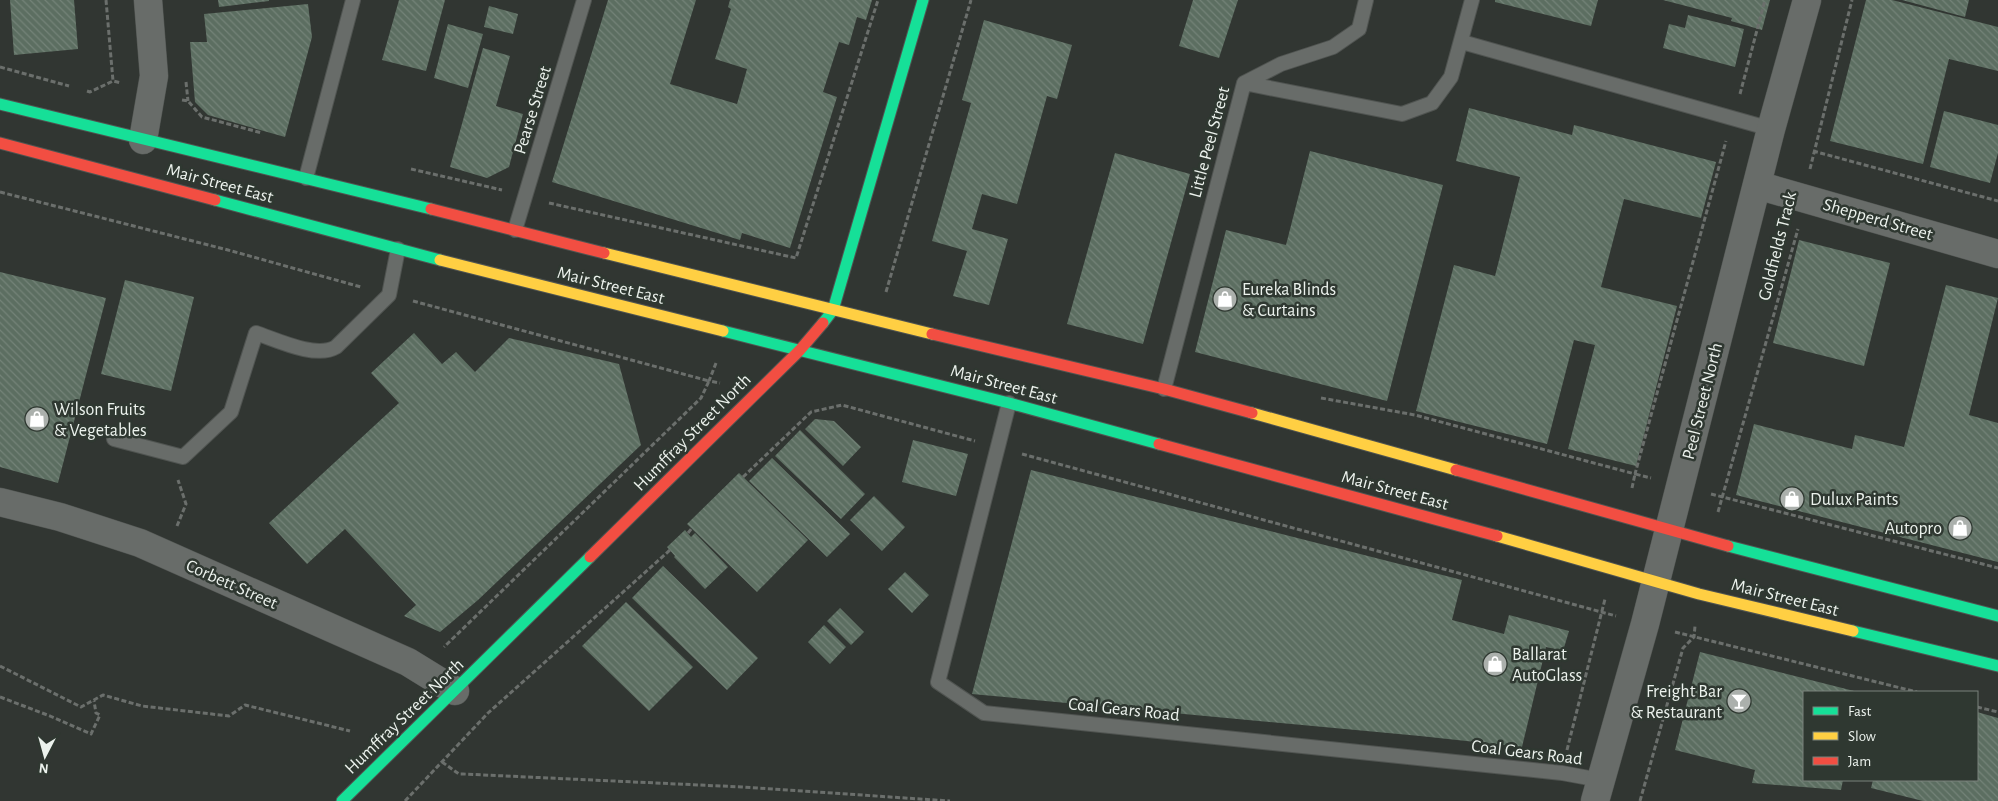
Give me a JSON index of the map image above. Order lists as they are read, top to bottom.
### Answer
{
  "streets": {
    "main road": ["Mair Street East", "Humffray Street North"],
    "street": ["Shepperd Street", "Peel Street North", "Corbett Street"],
    "lane": ["Pearse Street", "Little Peel Street", "Coal Gears Road"],
    "path": ["Goldfields Track"]
  },
  "crossings": [
    ["Pearse Street", "Mair Street East"],
    ["Little Peel Street", "Mair Street East"],
    ["Mair Street East", "Peel Street North"],
    ["Mair Street East", "Humffray Street North"],
    ["Mair Street East", "Coal Gears Road"],
    ["Shepperd Street", "Goldfields Track"],
    ["Shepperd Street", "Peel Street North"],
    ["Peel Street North", "Coal Gears Road"],
    ["Humffray Street North", "Corbett Street"]
  ],
  "places": {
    "shop": [
      "Eureka Blinds & Curtains",
      "Wilson Fruits & Vegetables",
      "Dulux Paints",
      "Autopro",
      "Ballarat AutoGlass"
    ],
    "bar": ["Freight Bar & Restaurant"]
  },
  "legend": ["Fast", "Slow", "Jam"],
  "north": "bottom"
}
